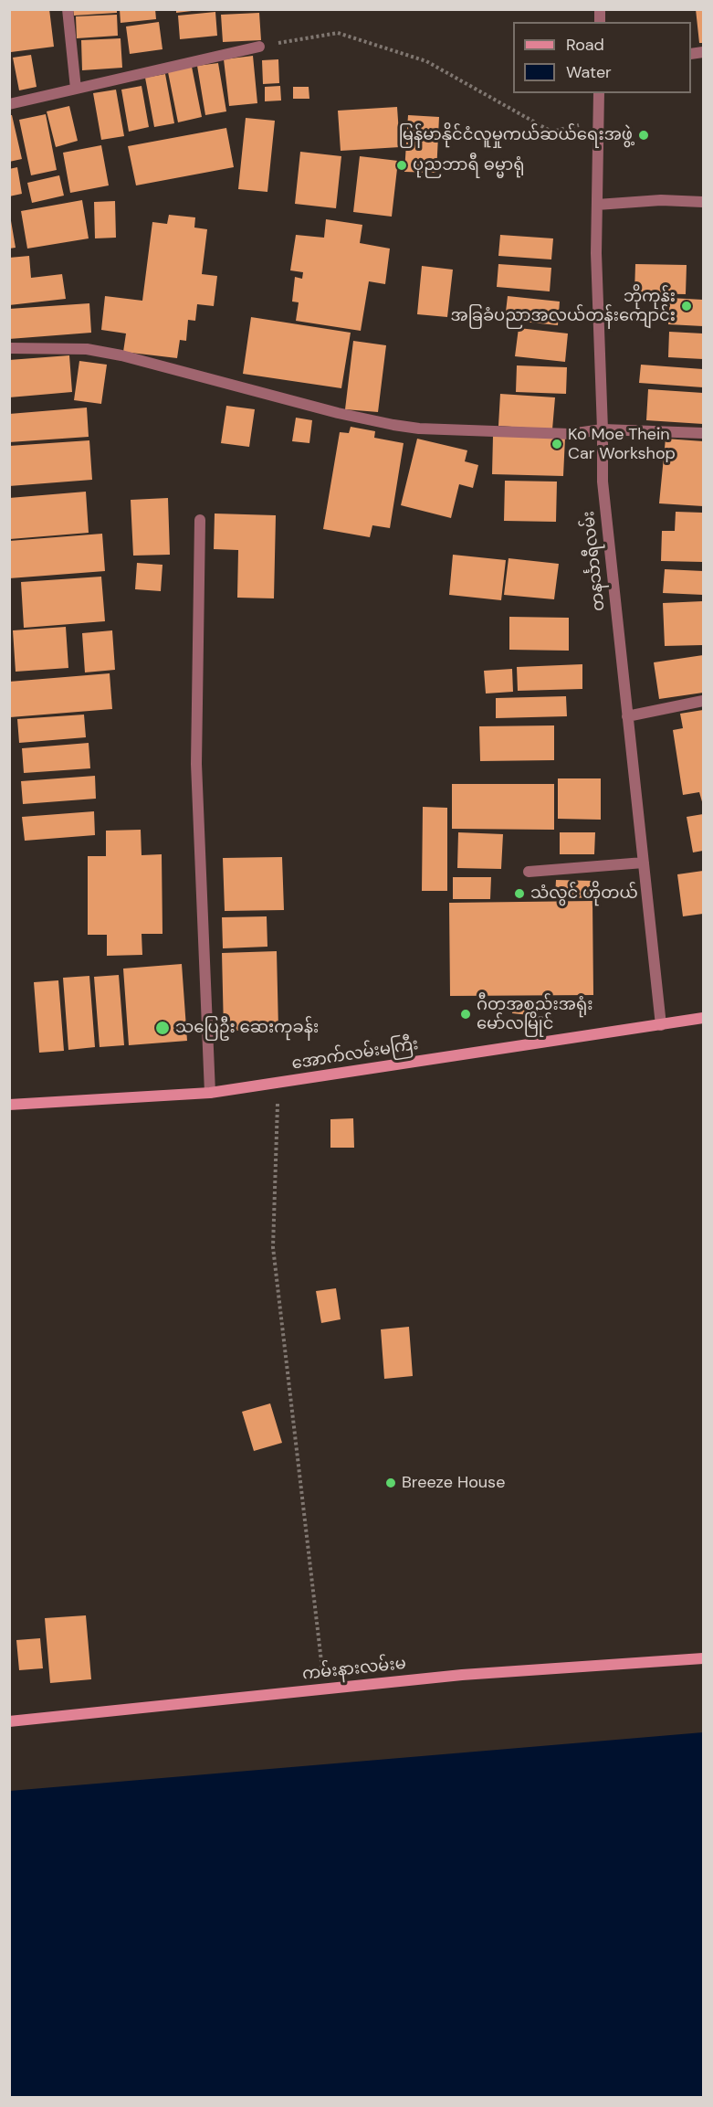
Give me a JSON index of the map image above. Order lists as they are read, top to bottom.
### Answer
{
  "streets": {
    "main road": ["အောက်လမ်းမကြီး", "ကမ်းနားလမ်းမ"],
    "street": ["တနင်္သာရီလမ်း"]
  },
  "crossings": [
    ["တနင်္သာရီလမ်း", "အောက်လမ်းမကြီး"]
  ],
  "places": [
    "မြန်မာနိုင်ငံလူမှုကယ်ဆယ်ရေးအဖွဲ့",
    "ပုညဘာရီ ဓမ္မာရုံ",
    "ဘိုကုန်း အခြခံပညာအလယ်တန်းကျောင်း",
    "Ko Moe Thein Car Workshop",
    "သံလွင် ဟိုတယ်",
    "ဂီတအစည်းအရုံး မော်လမြိုင်",
    "သပြေဦး ဆေးကုခန်း",
    "Breeze House"
  ],
  "legend": ["Road", "Water"]
}
